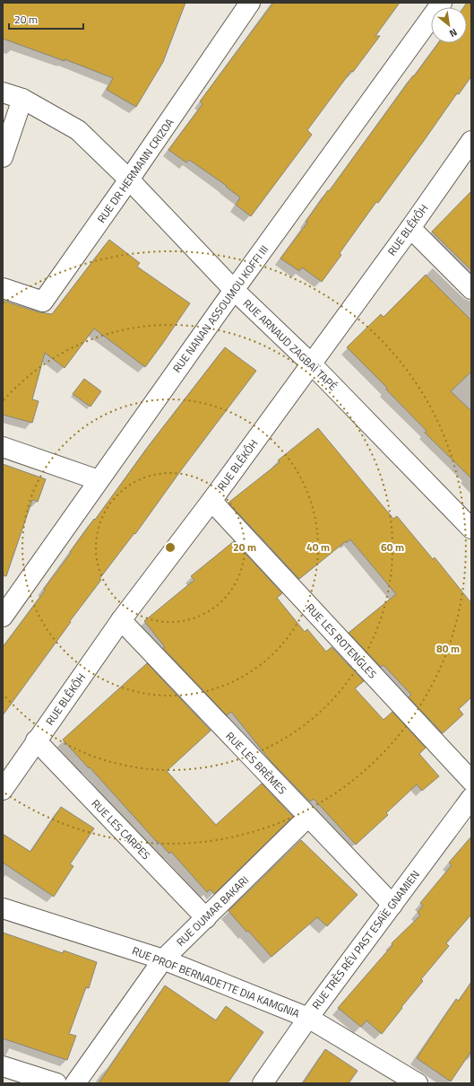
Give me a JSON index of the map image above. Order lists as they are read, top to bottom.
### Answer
{
  "streets": {
    "street": [
      "RUE DR HERMANN CRIZOA",
      "RUE BLÊKÔH",
      "RUE NANAN ASSOUMOU KOFFI III",
      "RUE ARNAUD ZAGBAÏ TAPÉ",
      "RUE LES ROTENGLES",
      "RUE LES BRÈMES",
      "RUE LES CARPES",
      "RUE OUMAR BAKARI",
      "RUE TRÈS RÉV PAST ESAÏE GNAMIEN",
      "RUE PROF BERNADETTE DIA KAMGNIA"
    ]
  },
  "crossings": [
    ["RUE DR HERMANN CRIZOA", "RUE ARNAUD ZAGBAÏ TAPÉ"],
    ["RUE BLÊKÔH", "RUE ARNAUD ZAGBAÏ TAPÉ"],
    ["RUE BLÊKÔH", "RUE LES ROTENGLES"],
    ["RUE BLÊKÔH", "RUE LES BRÈMES"],
    ["RUE BLÊKÔH", "RUE LES CARPES"],
    ["RUE NANAN ASSOUMOU KOFFI III", "RUE ARNAUD ZAGBAÏ TAPÉ"],
    ["RUE LES BRÈMES", "RUE OUMAR BAKARI"],
    ["RUE LES BRÈMES", "RUE TRÈS RÉV PAST ESAÏE GNAMIEN"],
    ["RUE LES CARPES", "RUE OUMAR BAKARI"],
    ["RUE OUMAR BAKARI", "RUE PROF BERNADETTE DIA KAMGNIA"],
    ["RUE TRÈS RÉV PAST ESAÏE GNAMIEN", "RUE PROF BERNADETTE DIA KAMGNIA"]
  ],
  "scale_bar": "20 m",
  "north": "bottom right",
  "rings": [
    "20 m",
    "40 m",
    "60 m",
    "80 m"
  ]
}
